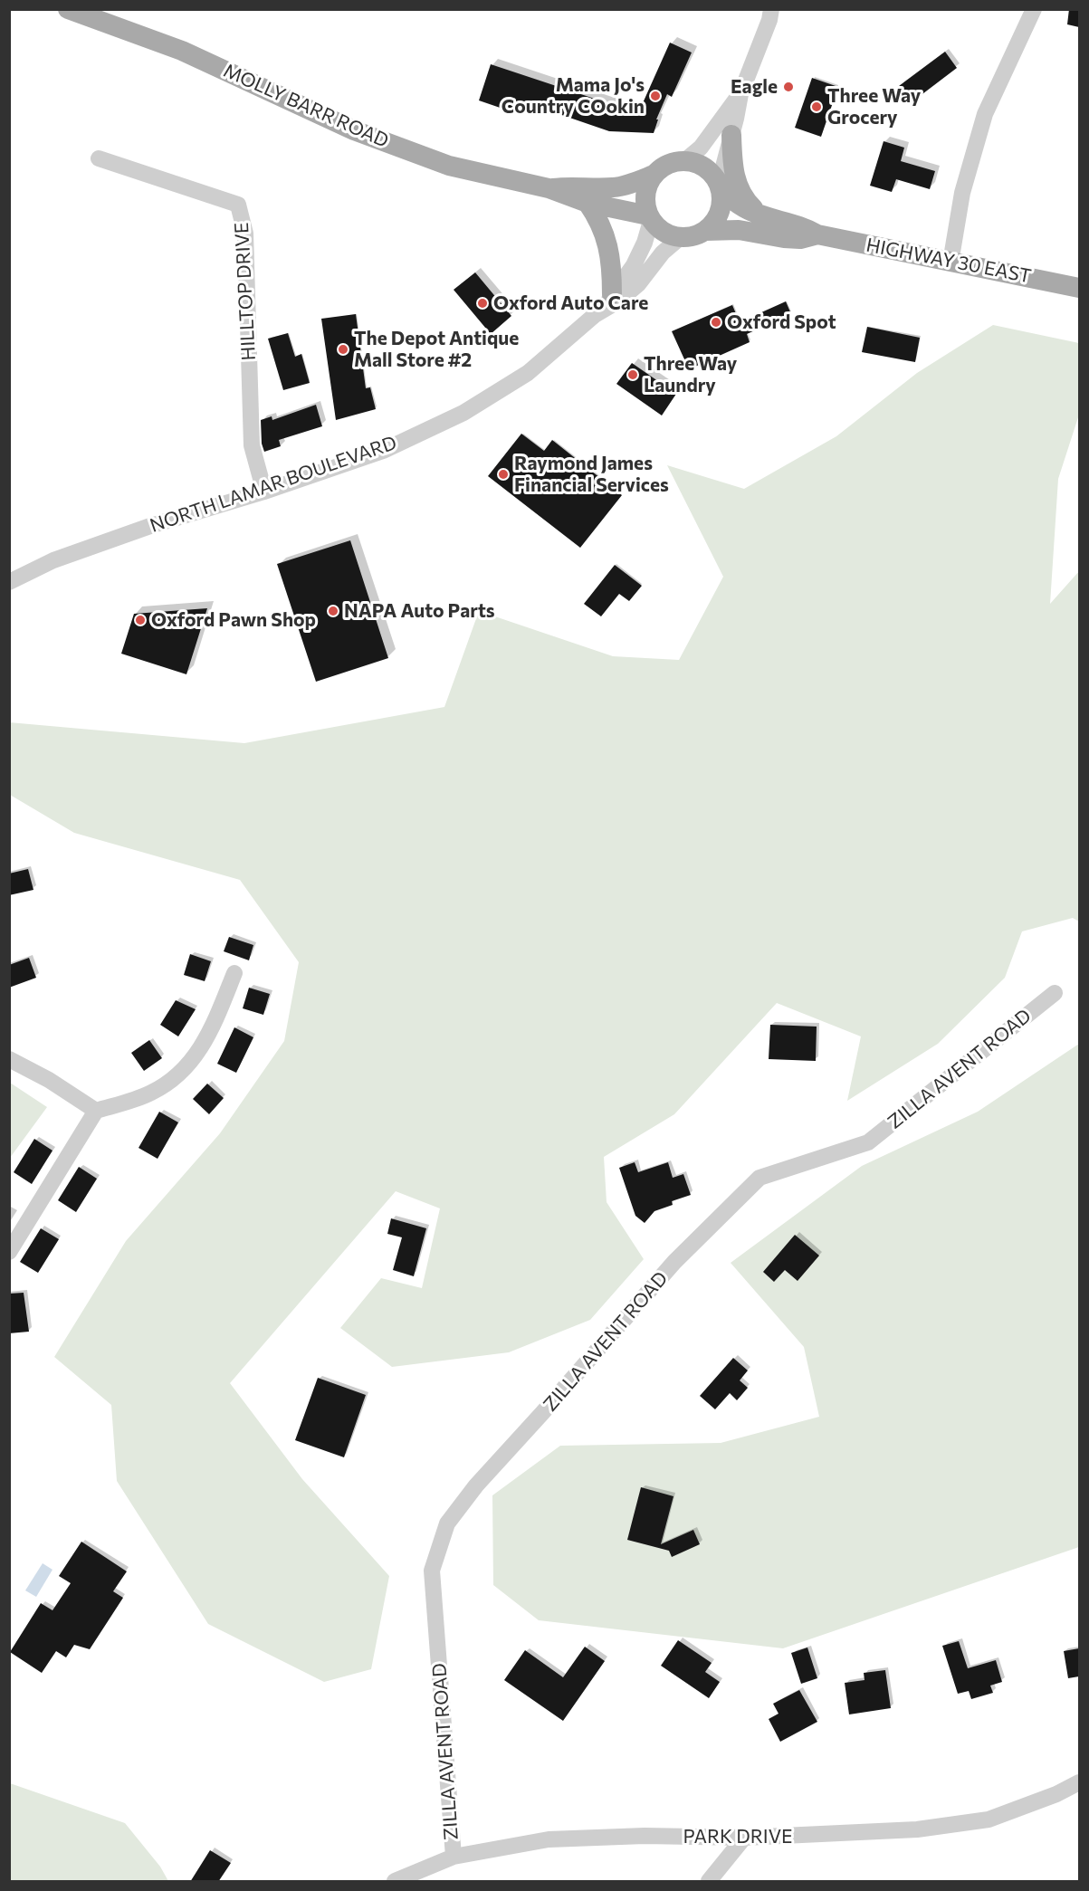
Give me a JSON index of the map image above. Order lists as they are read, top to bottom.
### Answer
{
  "streets": {
    "main road": ["MOLLY BARR ROAD", "HIGHWAY 30 EAST"],
    "street": [
      "HILLTOP DRIVE",
      "NORTH LAMAR BOULEVARD",
      "ZILLA AVENT ROAD",
      "PARK DRIVE"
    ]
  },
  "crossings": [
    ["MOLLY BARR ROAD", "HIGHWAY 30 EAST"],
    ["MOLLY BARR ROAD", "NORTH LAMAR BOULEVARD"],
    ["HIGHWAY 30 EAST", "NORTH LAMAR BOULEVARD"],
    ["HILLTOP DRIVE", "NORTH LAMAR BOULEVARD"],
    ["ZILLA AVENT ROAD", "PARK DRIVE"]
  ],
  "places": [
    "Eagle",
    "Mama Jo's Country COokin",
    "Three Way Grocery",
    "Oxford Auto Care",
    "Oxford Spot",
    "The Depot Antique Mall Store #2",
    "Three Way Laundry",
    "Raymond James Financial Services",
    "NAPA Auto Parts",
    "Oxford Pawn Shop"
  ]
}
